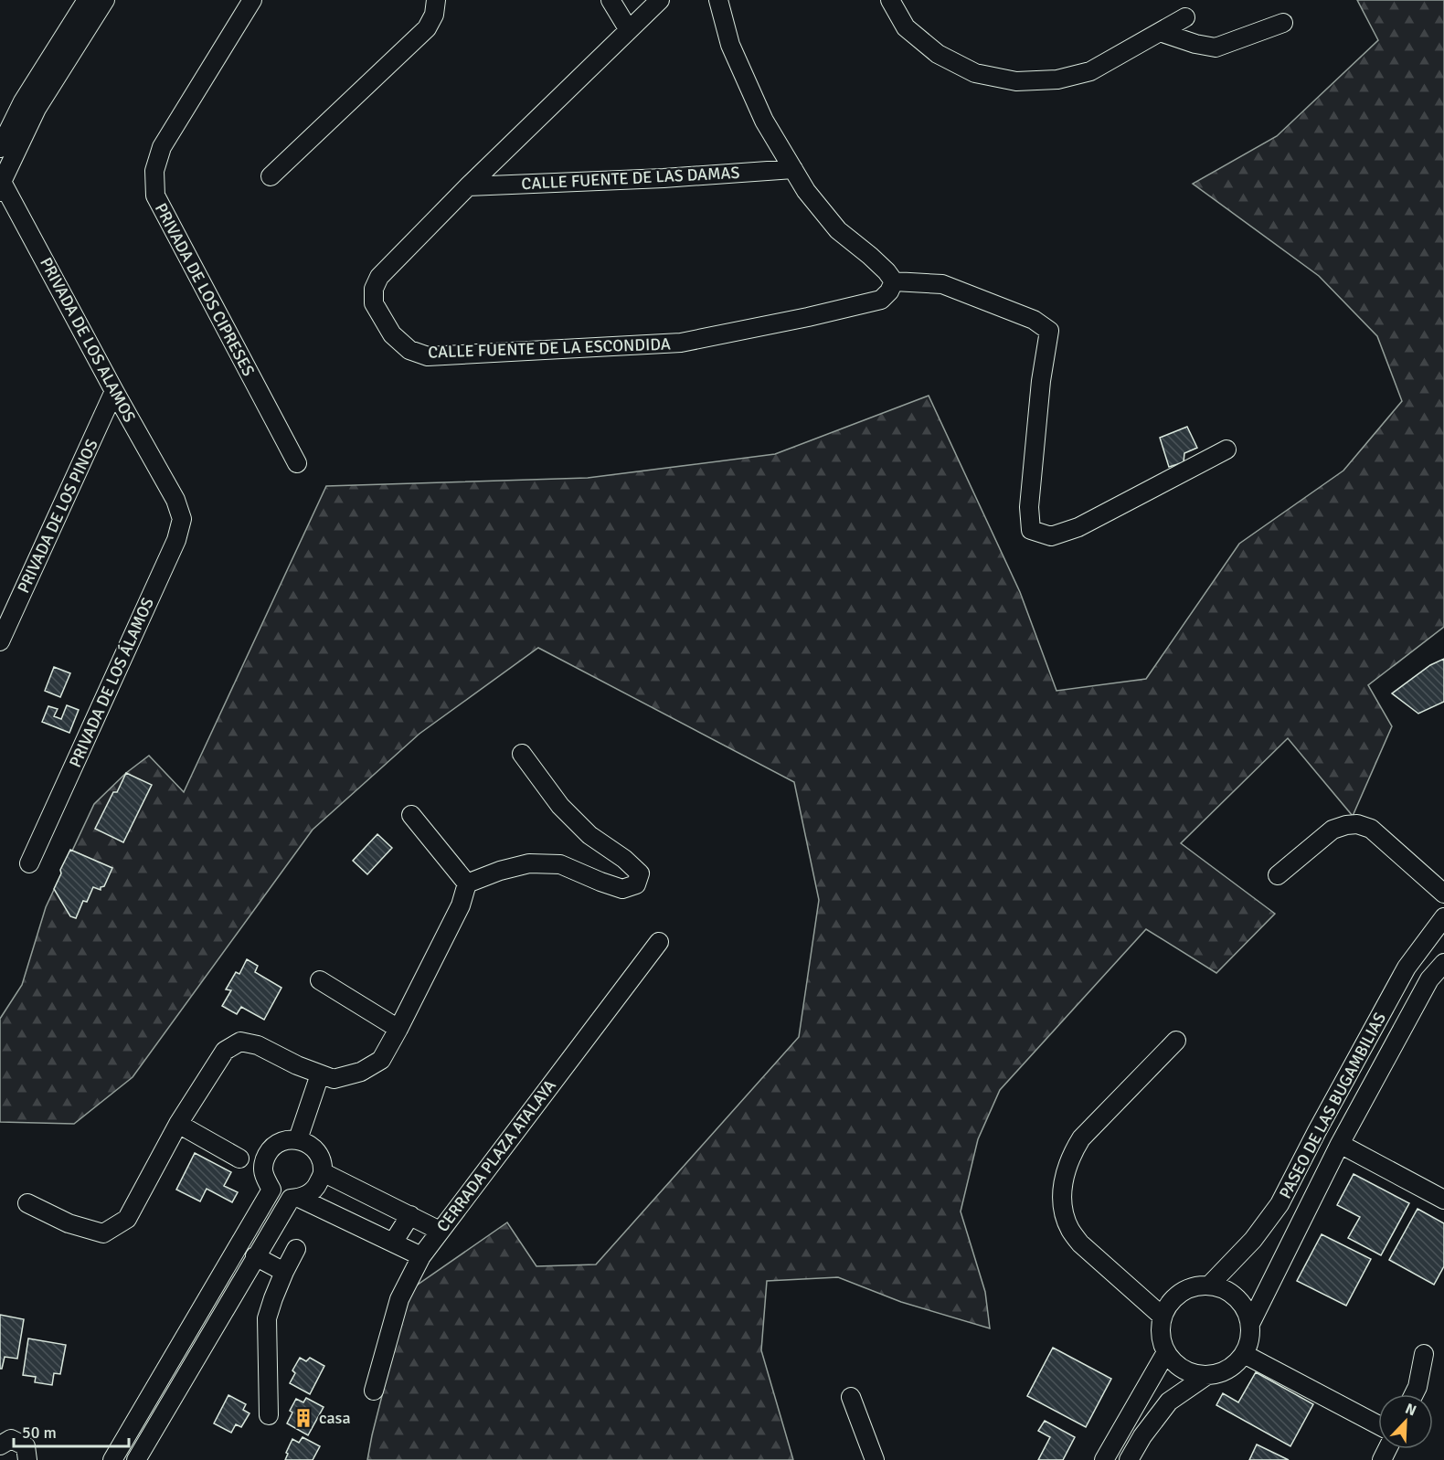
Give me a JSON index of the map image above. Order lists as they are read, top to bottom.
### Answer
{
  "streets": {
    "street": [
      "CALLE FUENTE DE LAS DAMAS",
      "PRIVADA DE LOS CIPRESES",
      "PRIVADA DE LOS ALAMOS",
      "CALLE FUENTE DE LA ESCONDIDA",
      "PRIVADA DE LOS PINOS",
      "PRIVADA DE LOS ÁLAMOS",
      "PASEO DE LAS BUGAMBILIAS",
      "CERRADA PLAZA ATALAYA"
    ]
  },
  "crossings": [
    ["CALLE FUENTE DE LAS DAMAS", "CALLE FUENTE DE LA ESCONDIDA"],
    ["PRIVADA DE LOS ALAMOS", "PRIVADA DE LOS PINOS"],
    ["PRIVADA DE LOS ALAMOS", "PRIVADA DE LOS ÁLAMOS"]
  ],
  "places": {
    "building": ["casa"]
  },
  "scale_bar": "50 m",
  "north": "top right"
}
